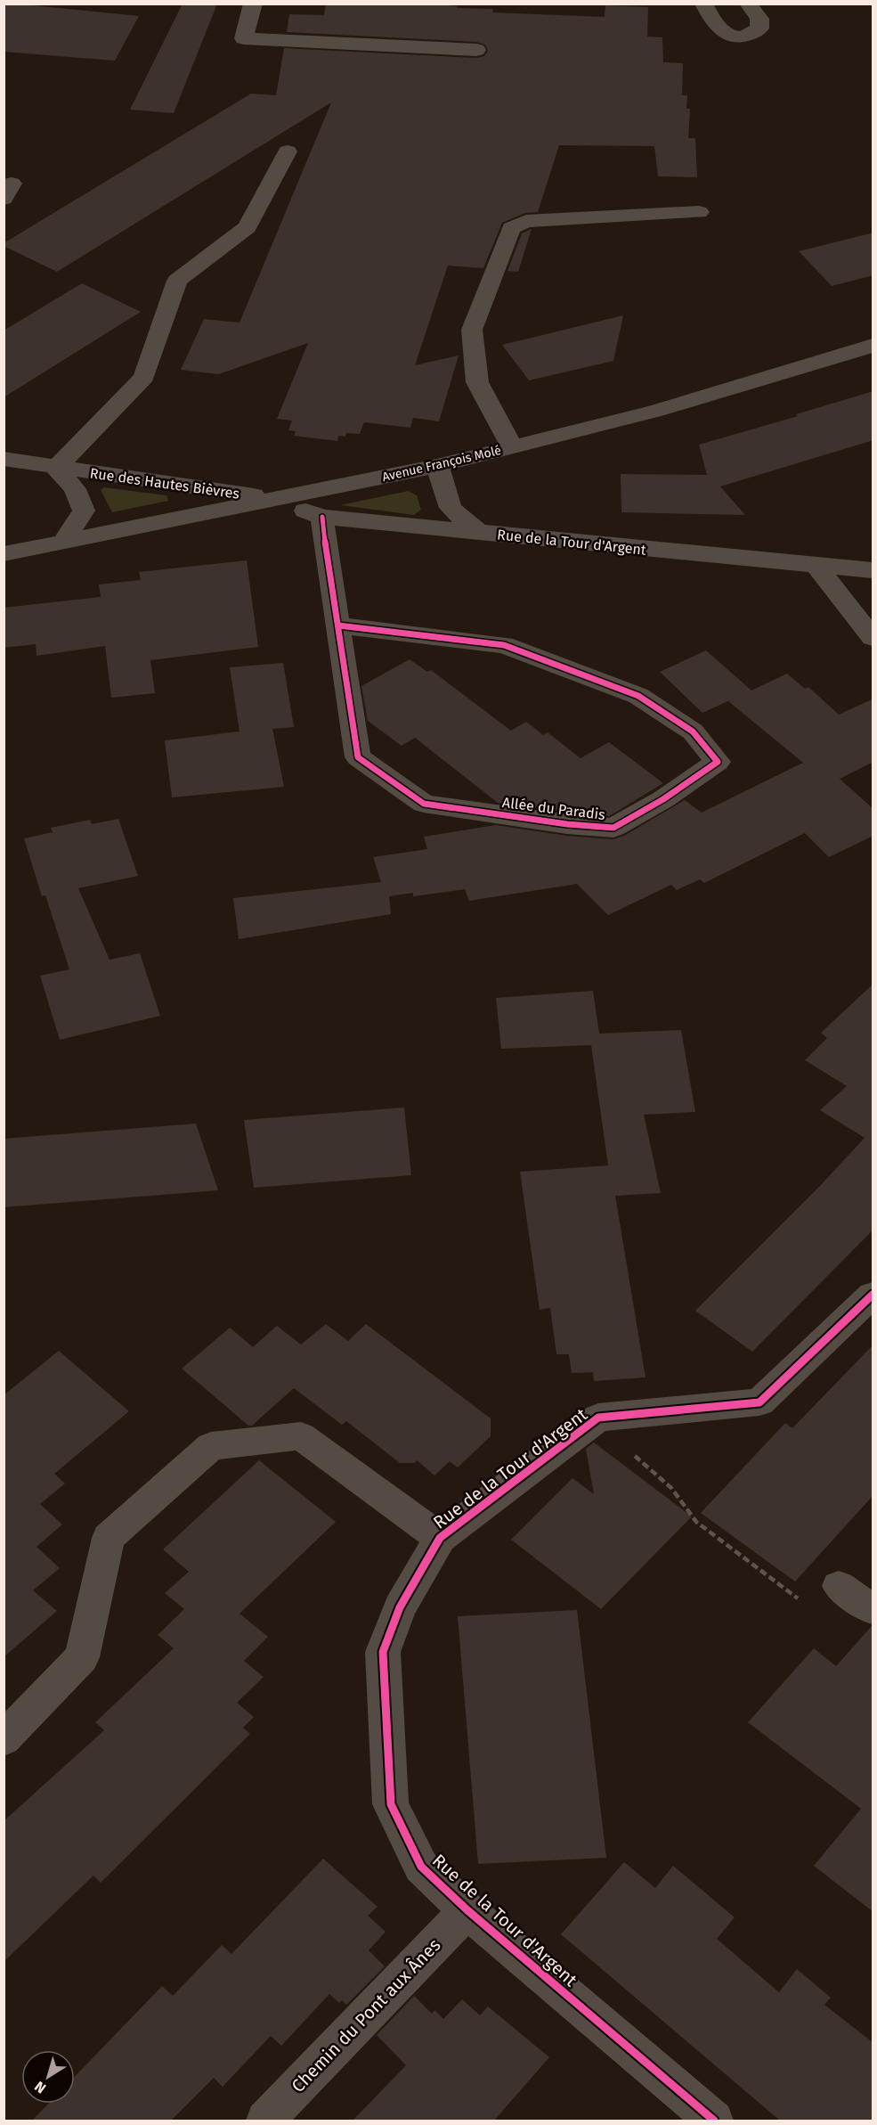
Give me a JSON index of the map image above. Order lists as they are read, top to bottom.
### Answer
{
  "streets": {
    "street": [
      "Avenue François Molé",
      "Rue des Hautes Bièvres",
      "Rue de la Tour d'Argent",
      "Allée du Paradis",
      "Chemin du Pont aux Ânes"
    ]
  },
  "crossings": [
    ["Avenue François Molé", "Rue des Hautes Bièvres"],
    ["Avenue François Molé", "Rue de la Tour d'Argent"],
    ["Rue des Hautes Bièvres", "Rue de la Tour d'Argent"],
    ["Rue de la Tour d'Argent", "Allée du Paradis"],
    ["Rue de la Tour d'Argent", "Chemin du Pont aux Ânes"]
  ],
  "north": "bottom left"
}
